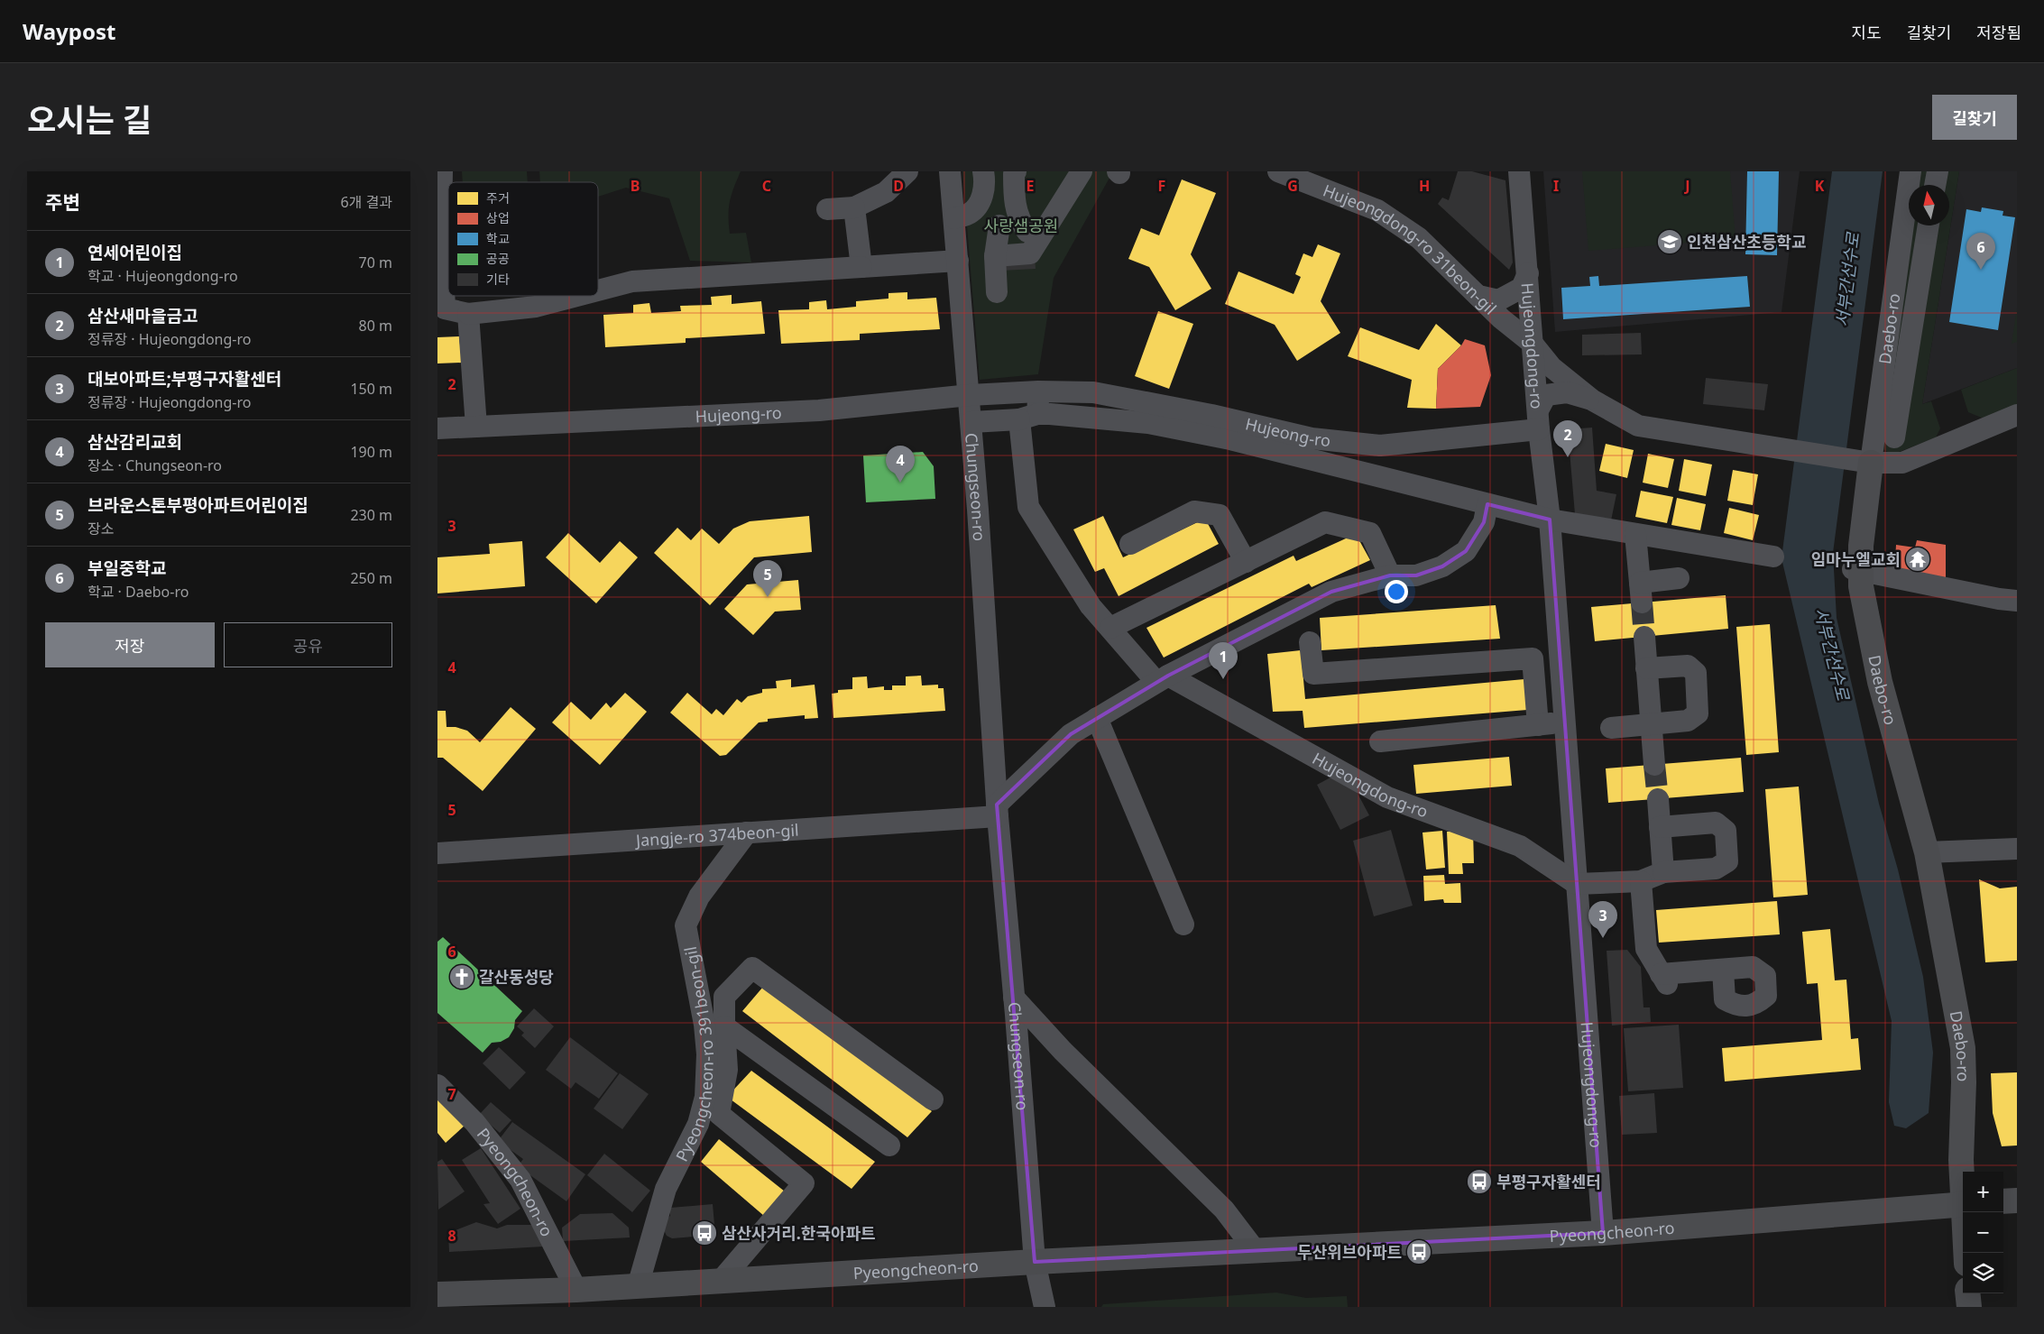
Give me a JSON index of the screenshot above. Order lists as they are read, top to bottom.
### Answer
{
  "streets": {
    "main road": ["Daebo-ro", "Pyeongcheon-ro"],
    "street": [
      "Hujeongdong-ro 31beon-gil",
      "Hujeongdong-ro",
      "Hujeong-ro",
      "Chungseon-ro",
      "Jangje-ro 374beon-gil",
      "Pyeongcheon-ro 391beon-gil"
    ]
  },
  "crossings": [
    ["Hujeongdong-ro 31beon-gil", "Hujeongdong-ro"],
    ["Hujeongdong-ro", "Hujeong-ro"],
    ["Hujeongdong-ro", "Pyeongcheon-ro"],
    ["Hujeong-ro", "Chungseon-ro"],
    ["Chungseon-ro", "Jangje-ro 374beon-gil"],
    ["Chungseon-ro", "Pyeongcheon-ro"],
    ["Jangje-ro 374beon-gil", "Pyeongcheon-ro 391beon-gil"],
    ["Pyeongcheon-ro 391beon-gil", "Pyeongcheon-ro"]
  ],
  "water": ["서부간선수로"],
  "parks": ["사랑샘공원"],
  "places": {
    "school or university": ["인천삼산초등학교"],
    "temple": ["임마누엘교회"],
    "church": ["갈산동성당"],
    "bus stop": ["부평구자활센터", "삼산사거리.한국아파트", "두산위브아파트"]
  },
  "legend": [
    "주거",
    "상업",
    "학교",
    "공공",
    "기타"
  ],
  "north": "top",
  "page": {
    "header": "Waypost",
    "nav": ["지도", "길찾기", "저장됨"],
    "title": "오시는 길",
    "buttons": [
      "길찾기",
      ["저장", "공유"]
    ],
    "heading": ["주변", "6개 결과"],
    "list": [
      {
        "mark": "1",
        "name": "연세어린이집",
        "note": "학교 · Hujeongdong-ro",
        "value": "70 m"
      },
      {
        "mark": "2",
        "name": "삼산새마을금고",
        "note": "정류장 · Hujeongdong-ro",
        "value": "80 m"
      },
      {
        "mark": "3",
        "name": "대보아파트;부평구자활센터",
        "note": "정류장 · Hujeongdong-ro",
        "value": "150 m"
      },
      {
        "mark": "4",
        "name": "삼산감리교회",
        "note": "장소 · Chungseon-ro",
        "value": "190 m"
      },
      {
        "mark": "5",
        "name": "브라운스톤부평아파트어린이집",
        "note": "장소",
        "value": "230 m"
      },
      {
        "mark": "6",
        "name": "부일중학교",
        "note": "학교 · Daebo-ro",
        "value": "250 m"
      }
    ],
    "pins": [
      "6",
      "2",
      "4",
      "5",
      "1",
      "3"
    ],
    "map_buttons": ["+", "−"]
  },
  "grid": {
    "columns": [
      "B",
      "C",
      "D",
      "E",
      "F",
      "G",
      "H",
      "I",
      "J",
      "K"
    ],
    "rows": [
      "2",
      "3",
      "4",
      "5",
      "6",
      "7",
      "8"
    ]
  }
}
